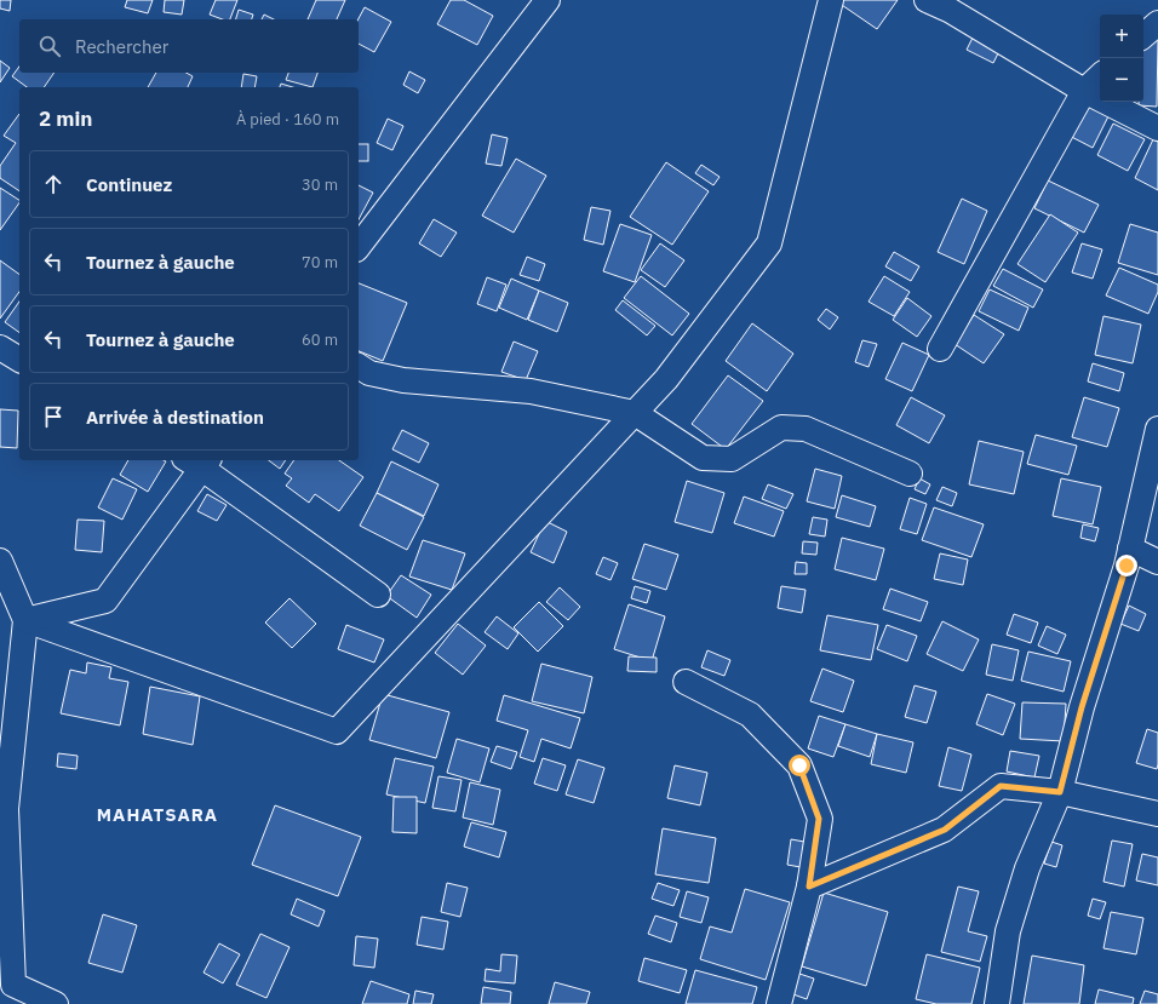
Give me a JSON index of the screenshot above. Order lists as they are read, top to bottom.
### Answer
{
  "districts": ["MAHATSARA"],
  "page": {
    "map_buttons": ["+", "−"],
    "search": "Rechercher",
    "heading": ["2 min", "À pied · 160 m"],
    "list": [
      ["Continuez", "30 m"],
      ["Tournez à gauche", "70 m"],
      ["Tournez à gauche", "60 m"],
      "Arrivée à destination"
    ]
  }
}
